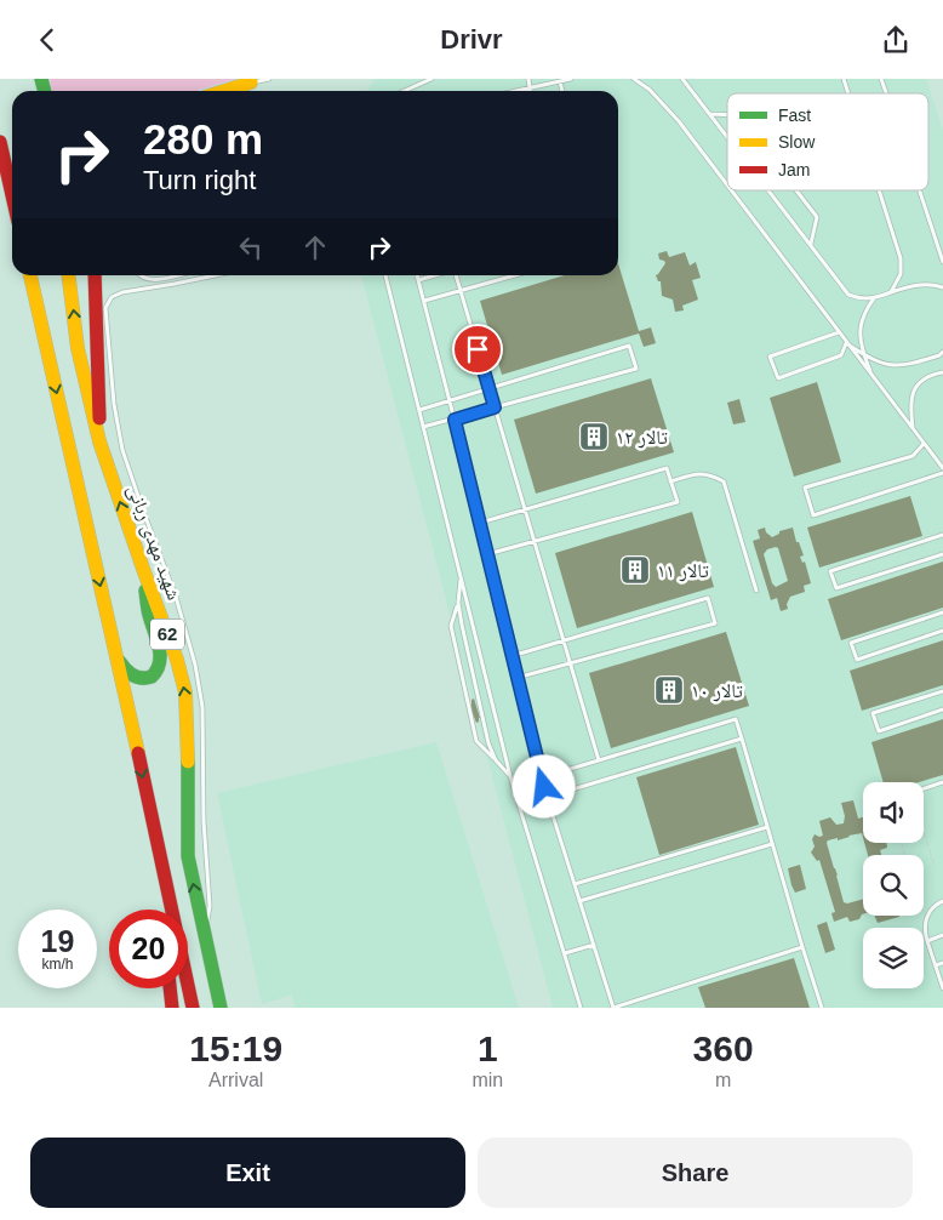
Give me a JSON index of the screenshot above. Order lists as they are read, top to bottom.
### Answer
{
  "streets": {
    "highway": ["شهید مهدی ربانی", "62"]
  },
  "places": {
    "building": ["تالار ۱۲", "تالار ۱۱", "تالار ۱۰"]
  },
  "legend": ["Fast", "Slow", "Jam"],
  "page": {
    "header": "Drivr",
    "turn": ["280 m", "Turn right"],
    "speed": "19 km/h",
    "limit": "20",
    "eta": [
      "15:19",
      "Arrival",
      "1",
      "min",
      "360",
      "m"
    ],
    "buttons": ["Exit", "Share"]
  }
}
